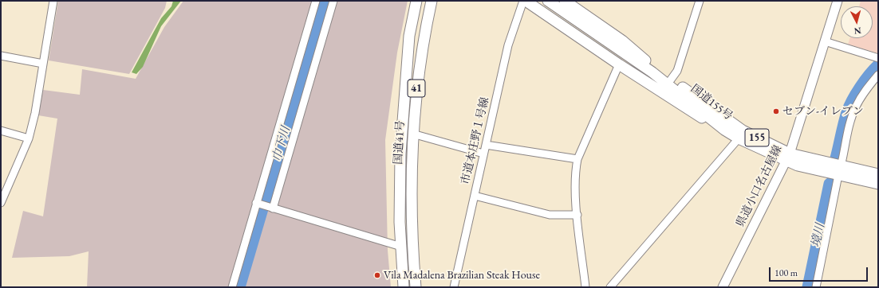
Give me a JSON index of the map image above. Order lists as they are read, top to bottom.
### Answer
{
  "streets": {
    "highway": [
      "41",
      "国道155号",
      "155",
      "国道41号"
    ],
    "main road": ["県道小口名古屋線"],
    "street": ["市道本庄野１号線"]
  },
  "crossings": [
    ["国道155号", "155"],
    ["国道155号", "県道小口名古屋線"]
  ],
  "water": ["巾下川", "境川"],
  "places": ["セブン-イレブン", "Vila Madalena Brazilian Steak House"],
  "scale_bar": "100 m",
  "north": "bottom"
}
